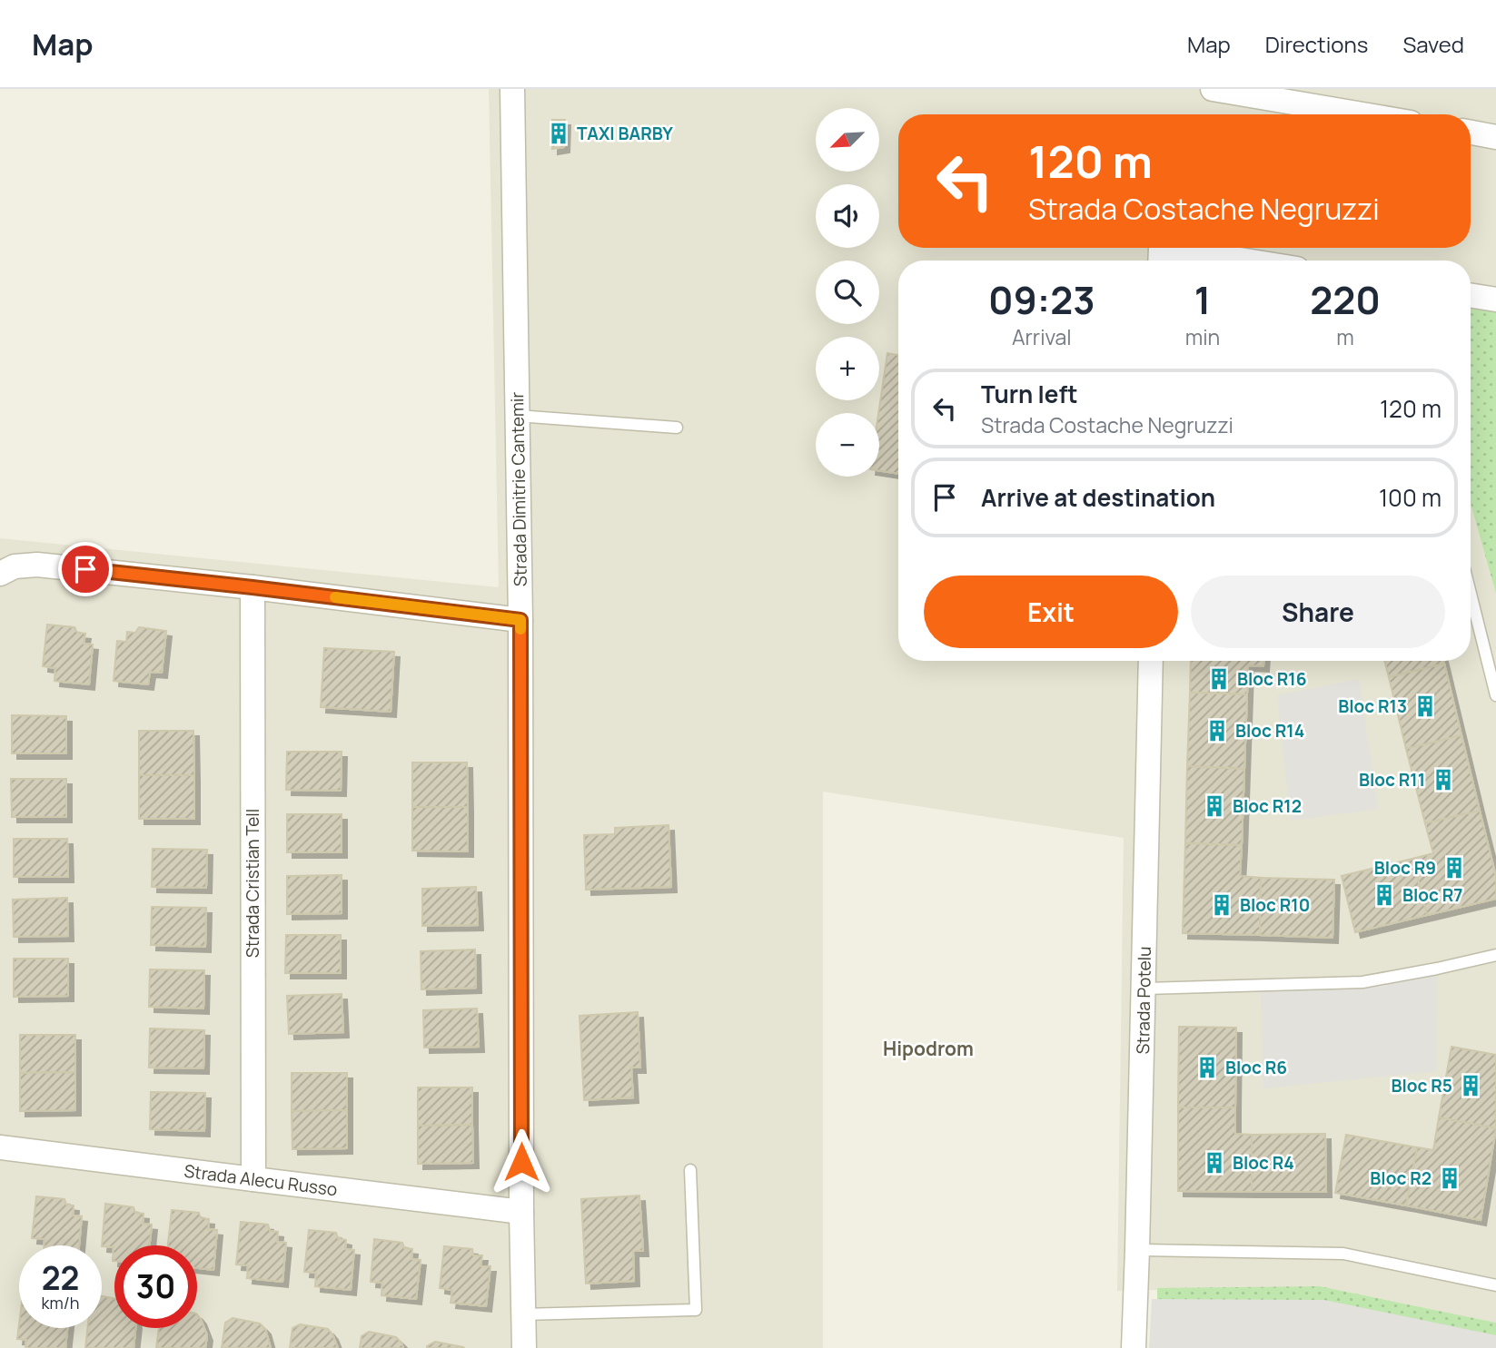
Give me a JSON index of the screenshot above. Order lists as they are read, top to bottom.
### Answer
{
  "streets": {
    "street": [
      "Strada Dimitrie Cantemir",
      "Strada Cristian Tell",
      "Strada Potelu",
      "Strada Alecu Russo"
    ]
  },
  "crossings": [
    ["Strada Dimitrie Cantemir", "Strada Alecu Russo"],
    ["Strada Cristian Tell", "Strada Alecu Russo"]
  ],
  "districts": ["Hipodrom"],
  "places": {
    "building": [
      "TAXI BARBY",
      "Bloc R16",
      "Bloc R13",
      "Bloc R14",
      "Bloc R11",
      "Bloc R12",
      "Bloc R9",
      "Bloc R7",
      "Bloc R10",
      "Bloc R6",
      "Bloc R5",
      "Bloc R4",
      "Bloc R2"
    ]
  },
  "north": "bottom left",
  "page": {
    "header": "Map",
    "nav": ["Map", "Directions", "Saved"],
    "map_buttons": ["+", "−"],
    "turn": ["120 m", "Strada Costache Negruzzi"],
    "eta": [
      "09:23",
      "Arrival",
      "1",
      "min",
      "220",
      "m"
    ],
    "list": [
      {
        "name": "Turn left",
        "note": "Strada Costache Negruzzi",
        "value": "120 m"
      },
      {
        "name": "Arrive at destination",
        "value": "100 m"
      }
    ],
    "buttons": ["Exit", "Share"],
    "speed": "22 km/h",
    "limit": "30"
  }
}
